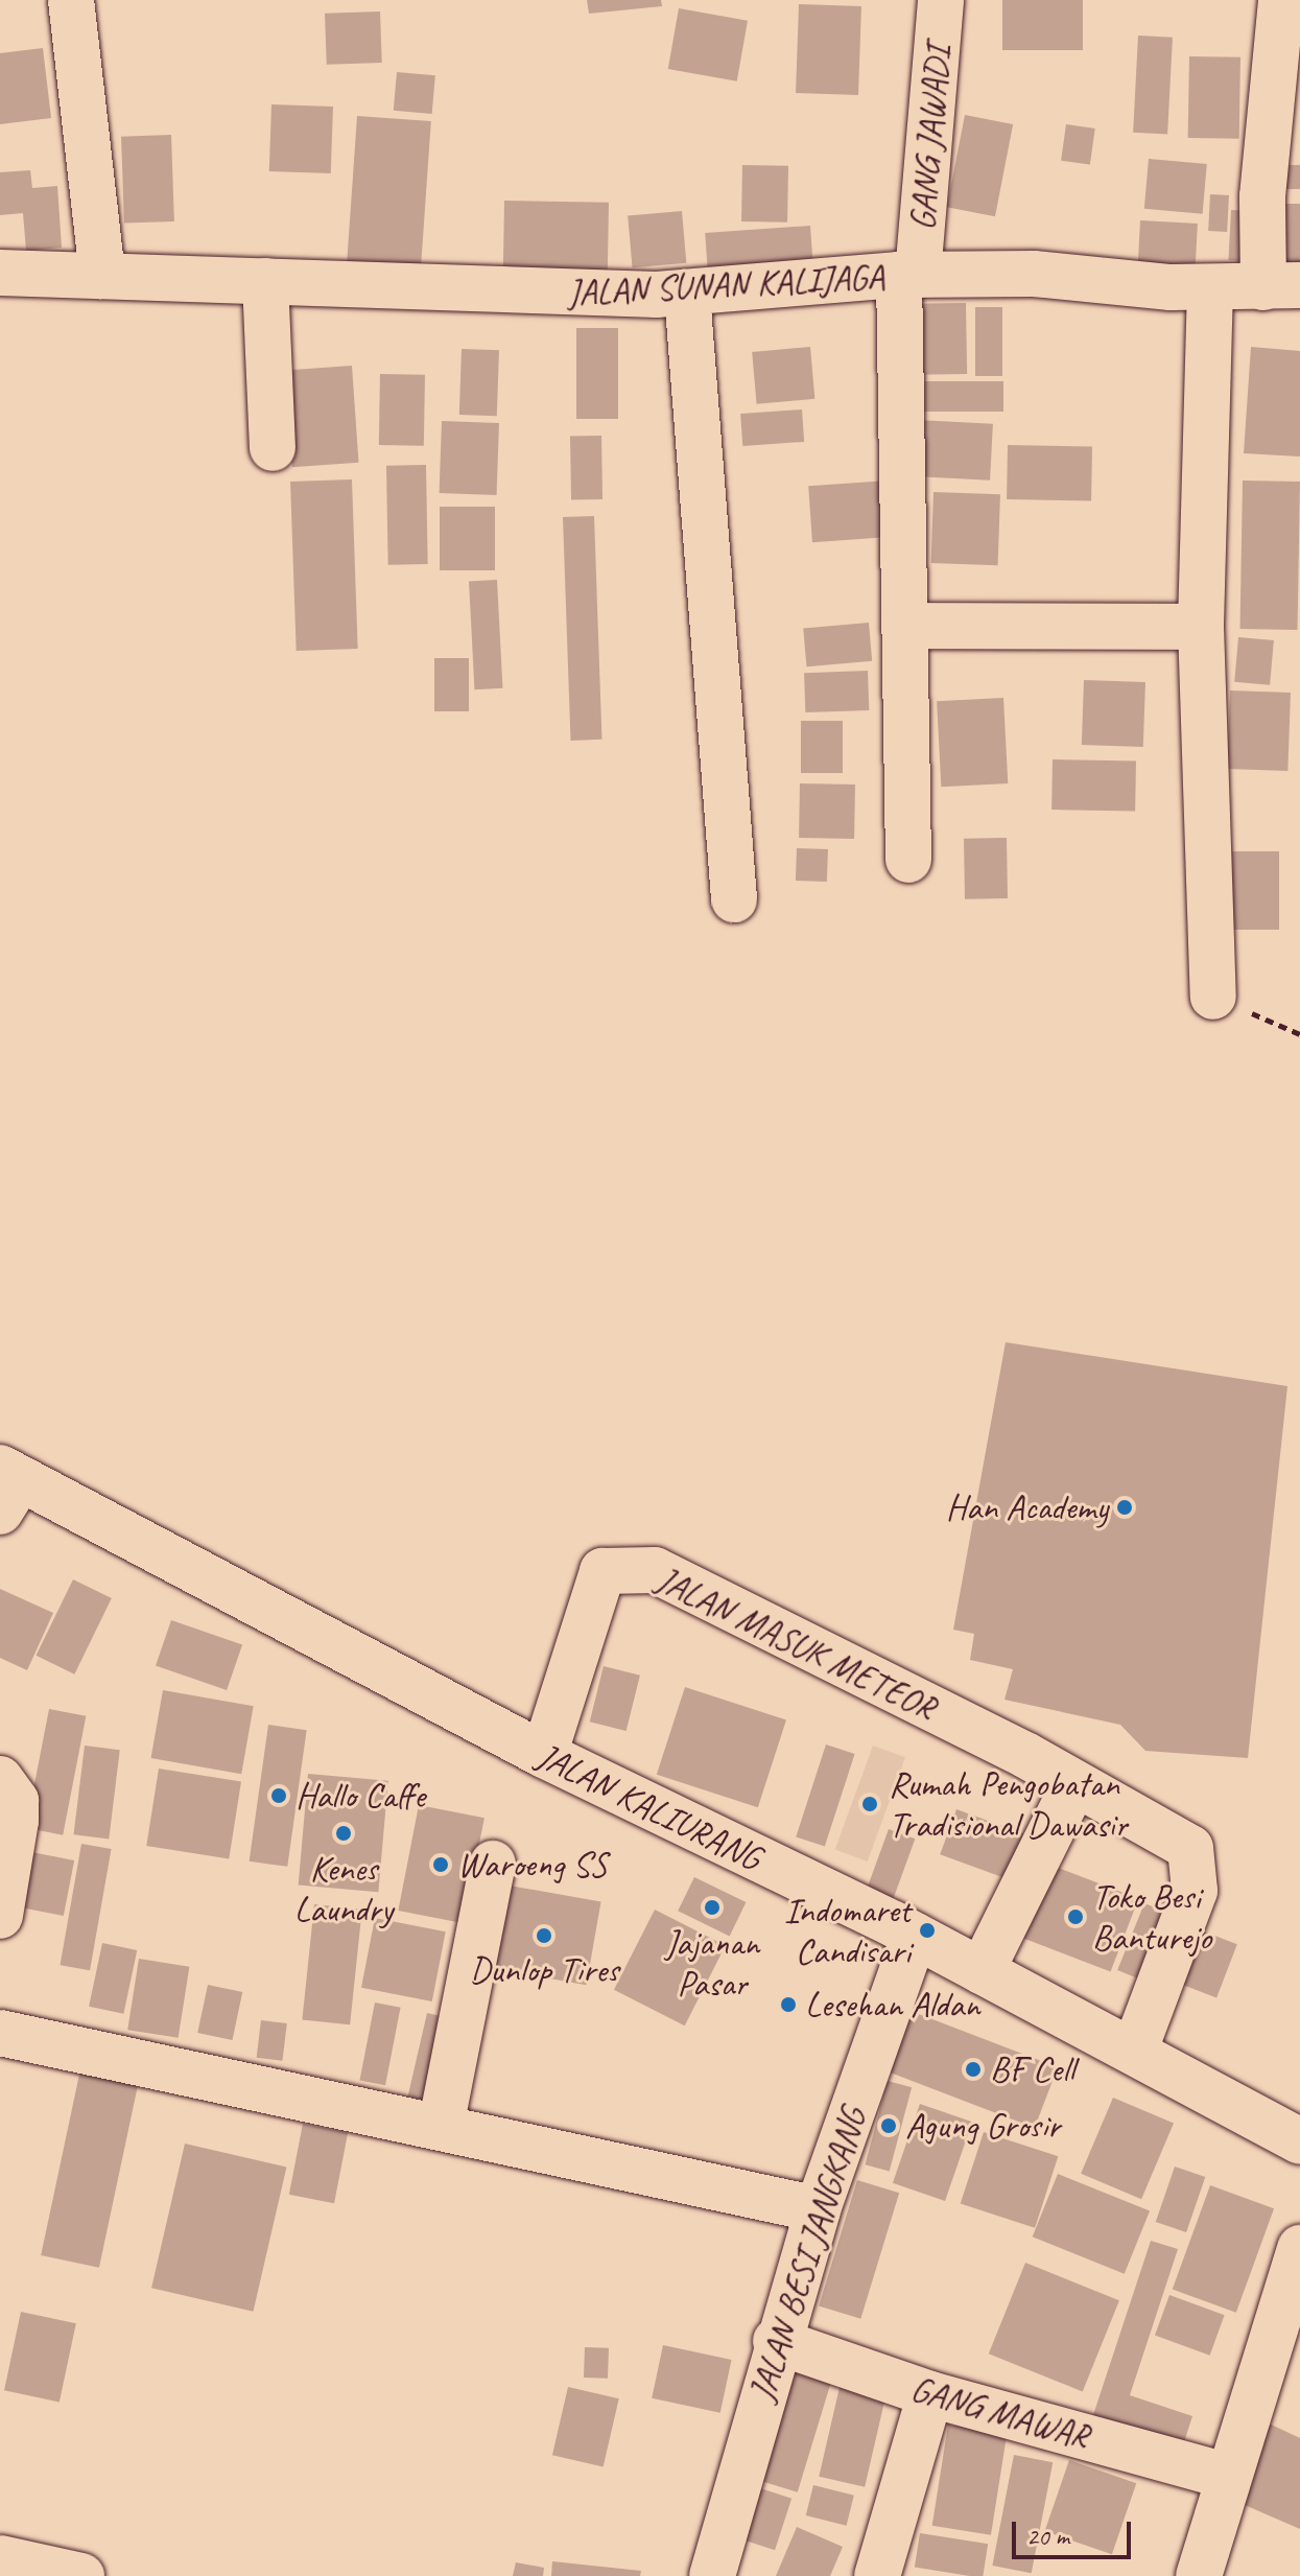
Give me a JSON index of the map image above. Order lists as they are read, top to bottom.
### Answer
{
  "streets": {
    "street": [
      "GANG JAWADI",
      "JALAN SUNAN KALIJAGA",
      "JALAN MASUK METEOR",
      "JALAN KALIURANG",
      "JALAN BESI JANGKANG",
      "GANG MAWAR"
    ]
  },
  "crossings": [
    ["GANG JAWADI", "JALAN SUNAN KALIJAGA"],
    ["JALAN MASUK METEOR", "JALAN KALIURANG"],
    ["JALAN KALIURANG", "JALAN BESI JANGKANG"],
    ["JALAN BESI JANGKANG", "GANG MAWAR"]
  ],
  "places": [
    "Han Academy",
    "Hallo Caffe",
    "Rumah Pengobatan Tradisional Dawasir",
    "Kenes Laundry",
    "Waroeng SS",
    "Jajanan Pasar",
    "Toko Besi Banturejo",
    "Indomaret Candisari",
    "Dunlop Tires",
    "Lesehan Aldan",
    "BF Cell",
    "Agung Grosir"
  ],
  "scale_bar": "20 m"
}
